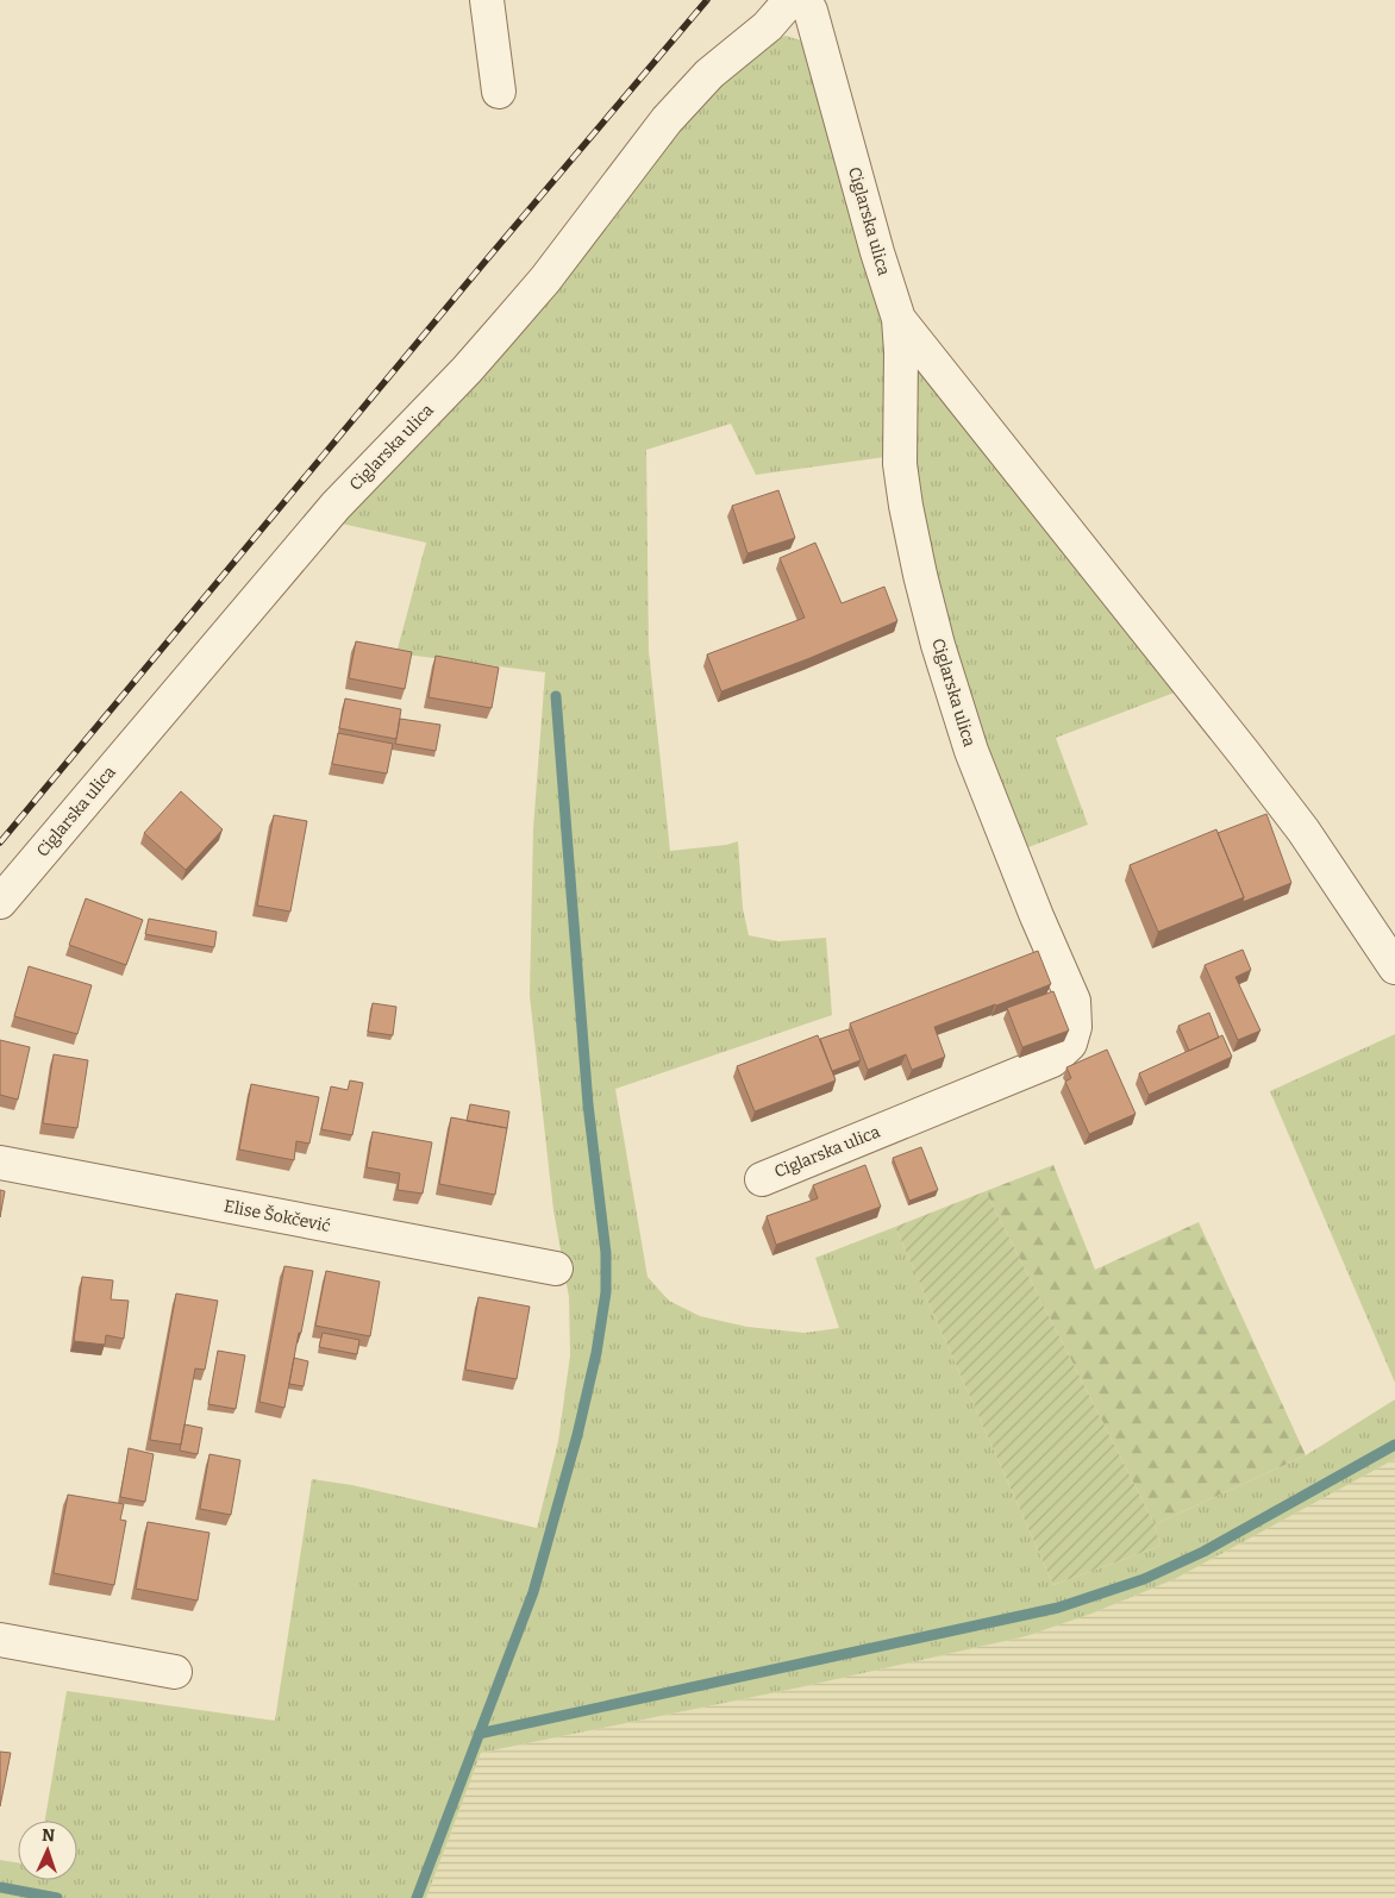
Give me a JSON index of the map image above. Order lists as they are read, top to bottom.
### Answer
{
  "streets": {
    "street": ["Ciglarska ulica", "Elise Šokčević"]
  },
  "north": "top"
}
